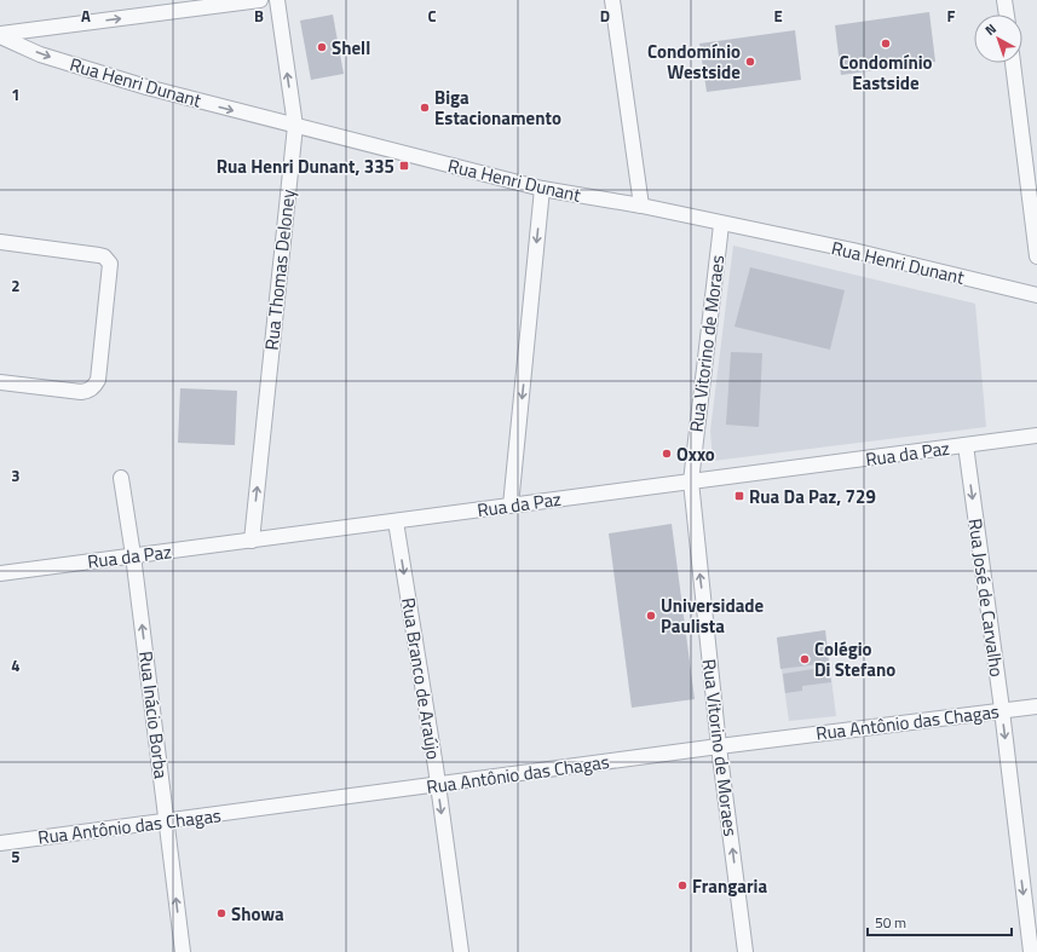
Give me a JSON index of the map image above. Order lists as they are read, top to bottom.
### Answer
{
  "streets": {
    "street": [
      "Rua Henri Dunant",
      "Rua Thomas Deloney",
      "Rua Vitorino de Moraes",
      "Rua da Paz",
      "Rua José de Carvalho",
      "Rua Branco de Araújo",
      "Rua Inácio Borba",
      "Rua Antônio das Chagas"
    ]
  },
  "crossings": [
    ["Rua Henri Dunant", "Rua Thomas Deloney"],
    ["Rua Henri Dunant", "Rua Vitorino de Moraes"],
    ["Rua Thomas Deloney", "Rua da Paz"],
    ["Rua Vitorino de Moraes", "Rua da Paz"],
    ["Rua Vitorino de Moraes", "Rua Antônio das Chagas"],
    ["Rua da Paz", "Rua José de Carvalho"],
    ["Rua da Paz", "Rua Branco de Araújo"],
    ["Rua da Paz", "Rua Inácio Borba"],
    ["Rua José de Carvalho", "Rua Antônio das Chagas"],
    ["Rua Branco de Araújo", "Rua Antônio das Chagas"],
    ["Rua Inácio Borba", "Rua Antônio das Chagas"]
  ],
  "one_way": [
    "Rua Thomas Deloney",
    "Rua Vitorino de Moraes",
    "Rua José de Carvalho",
    "Rua Branco de Araújo",
    "Rua Inácio Borba"
  ],
  "places": {
    "other": [
      "Condomínio Eastside",
      "Shell",
      "Condomínio Westside",
      "Biga Estacionamento",
      "Oxxo",
      "Universidade Paulista",
      "Colégio Di Stefano",
      "Frangaria",
      "Showa"
    ],
    "transit": ["Rua Henri Dunant, 335", "Rua Da Paz, 729"]
  },
  "scale_bar": "50 m",
  "north": "top left",
  "grid": {
    "columns": [
      "A",
      "B",
      "C",
      "D",
      "E",
      "F"
    ],
    "rows": [
      "1",
      "2",
      "3",
      "4",
      "5"
    ]
  }
}
